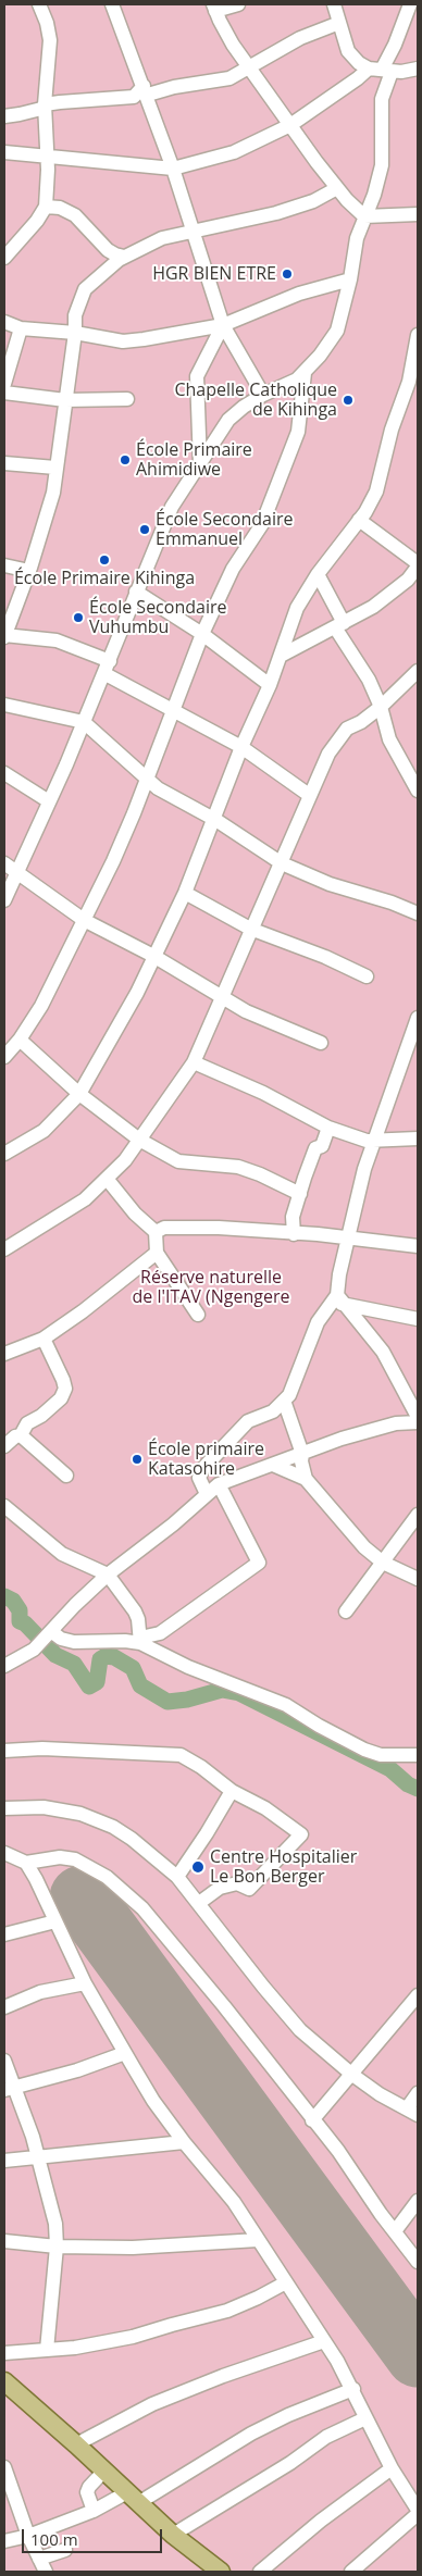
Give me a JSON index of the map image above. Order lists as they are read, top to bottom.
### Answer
{
  "parks": ["Réserve naturelle de l'ITAV (Ngengere"],
  "places": [
    "HGR BIEN ETRE",
    "Chapelle Catholique de Kihinga",
    "École Primaire Ahimidiwe",
    "École Secondaire Emmanuel",
    "École Primaire Kihinga",
    "École Secondaire Vuhumbu",
    "École primaire Katasohire",
    "Centre Hospitalier Le Bon Berger"
  ],
  "scale_bar": "100 m"
}
